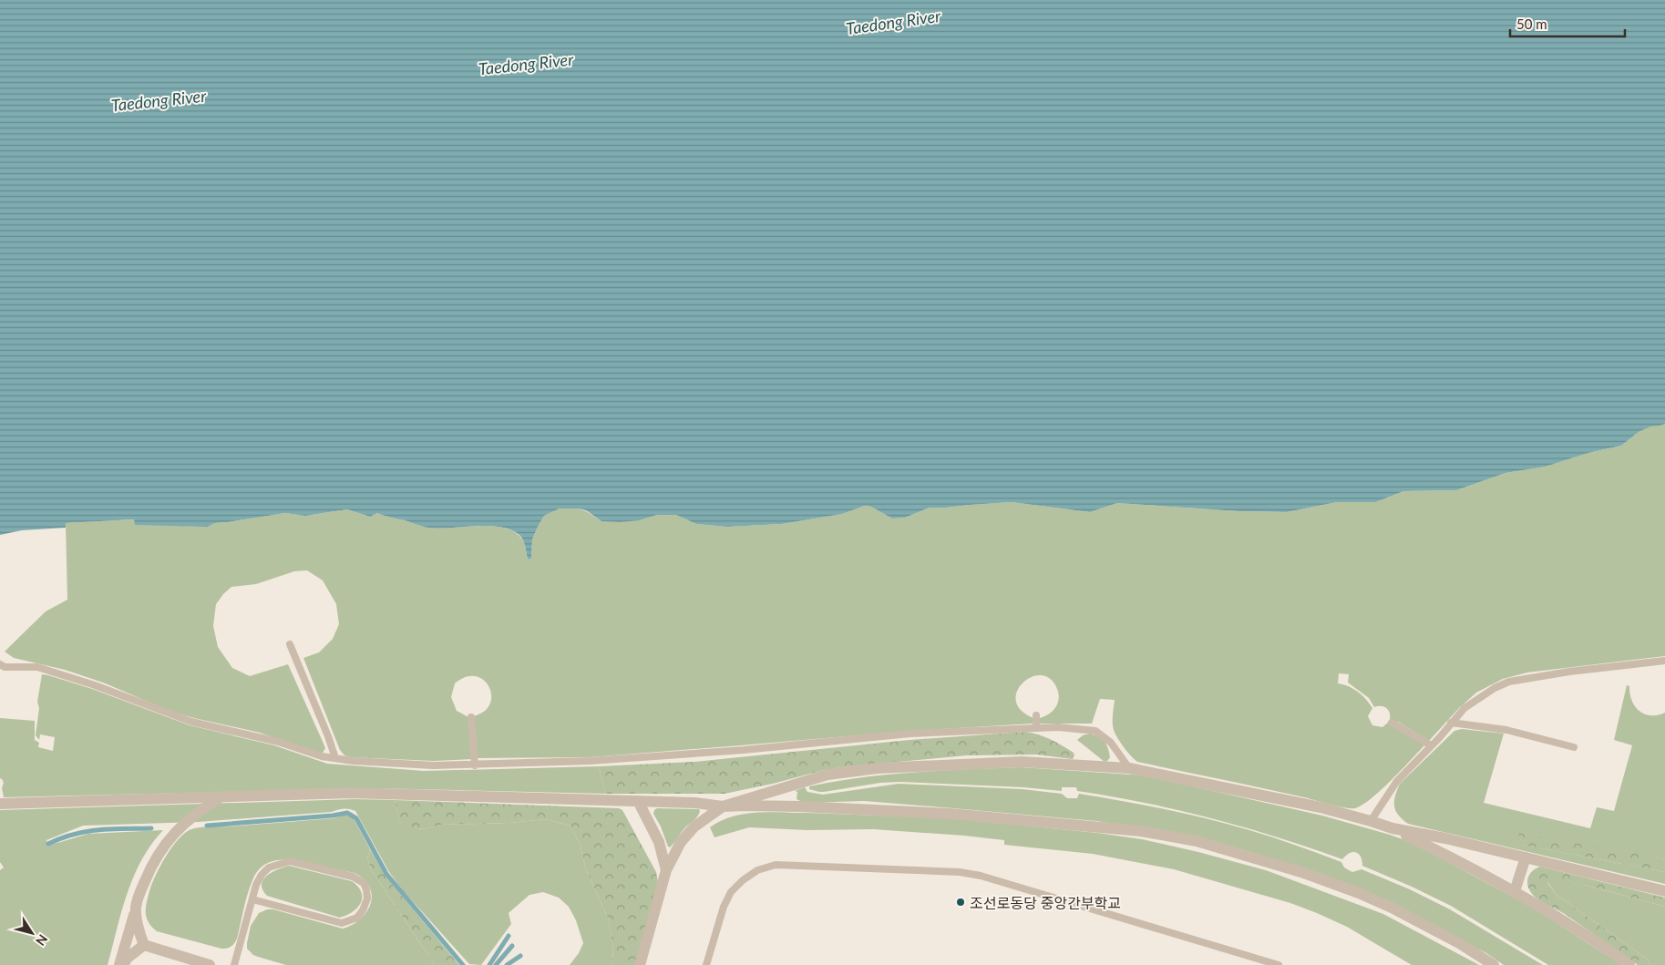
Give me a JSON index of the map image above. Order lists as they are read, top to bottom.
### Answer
{
  "water": ["Taedong River"],
  "places": ["조선로동당 중앙간부학교"],
  "scale_bar": "50 m",
  "north": "bottom right"
}
